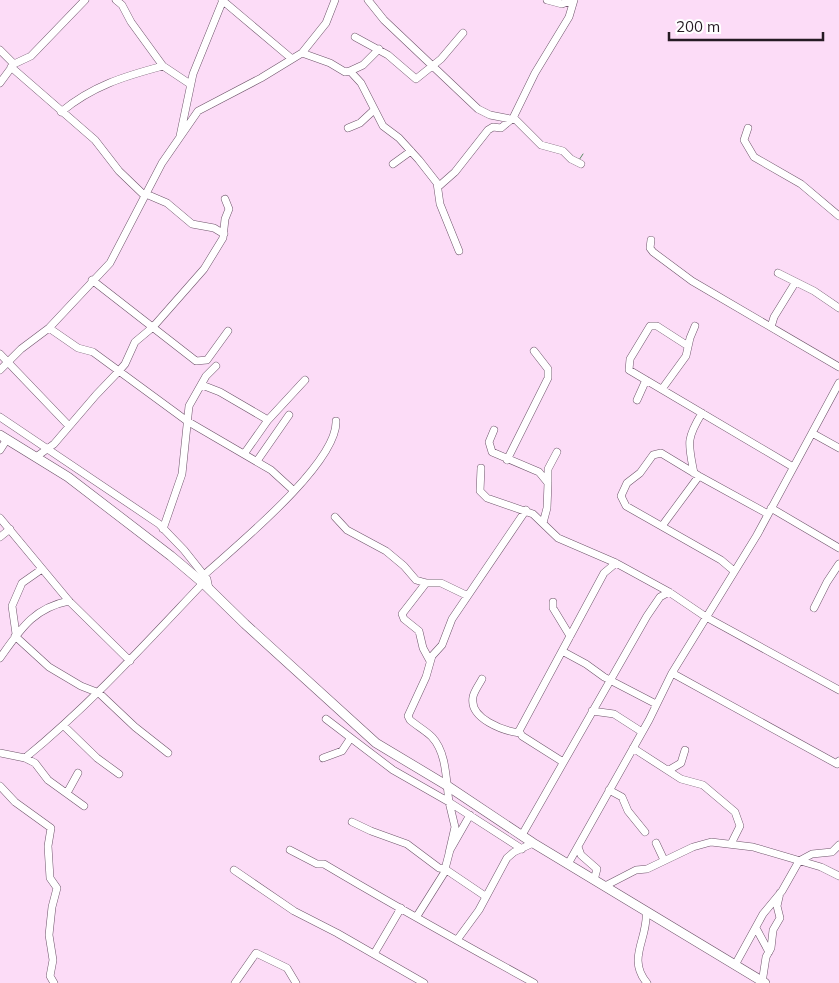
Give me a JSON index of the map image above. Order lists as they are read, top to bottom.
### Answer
{
  "scale_bar": "200 m"
}
